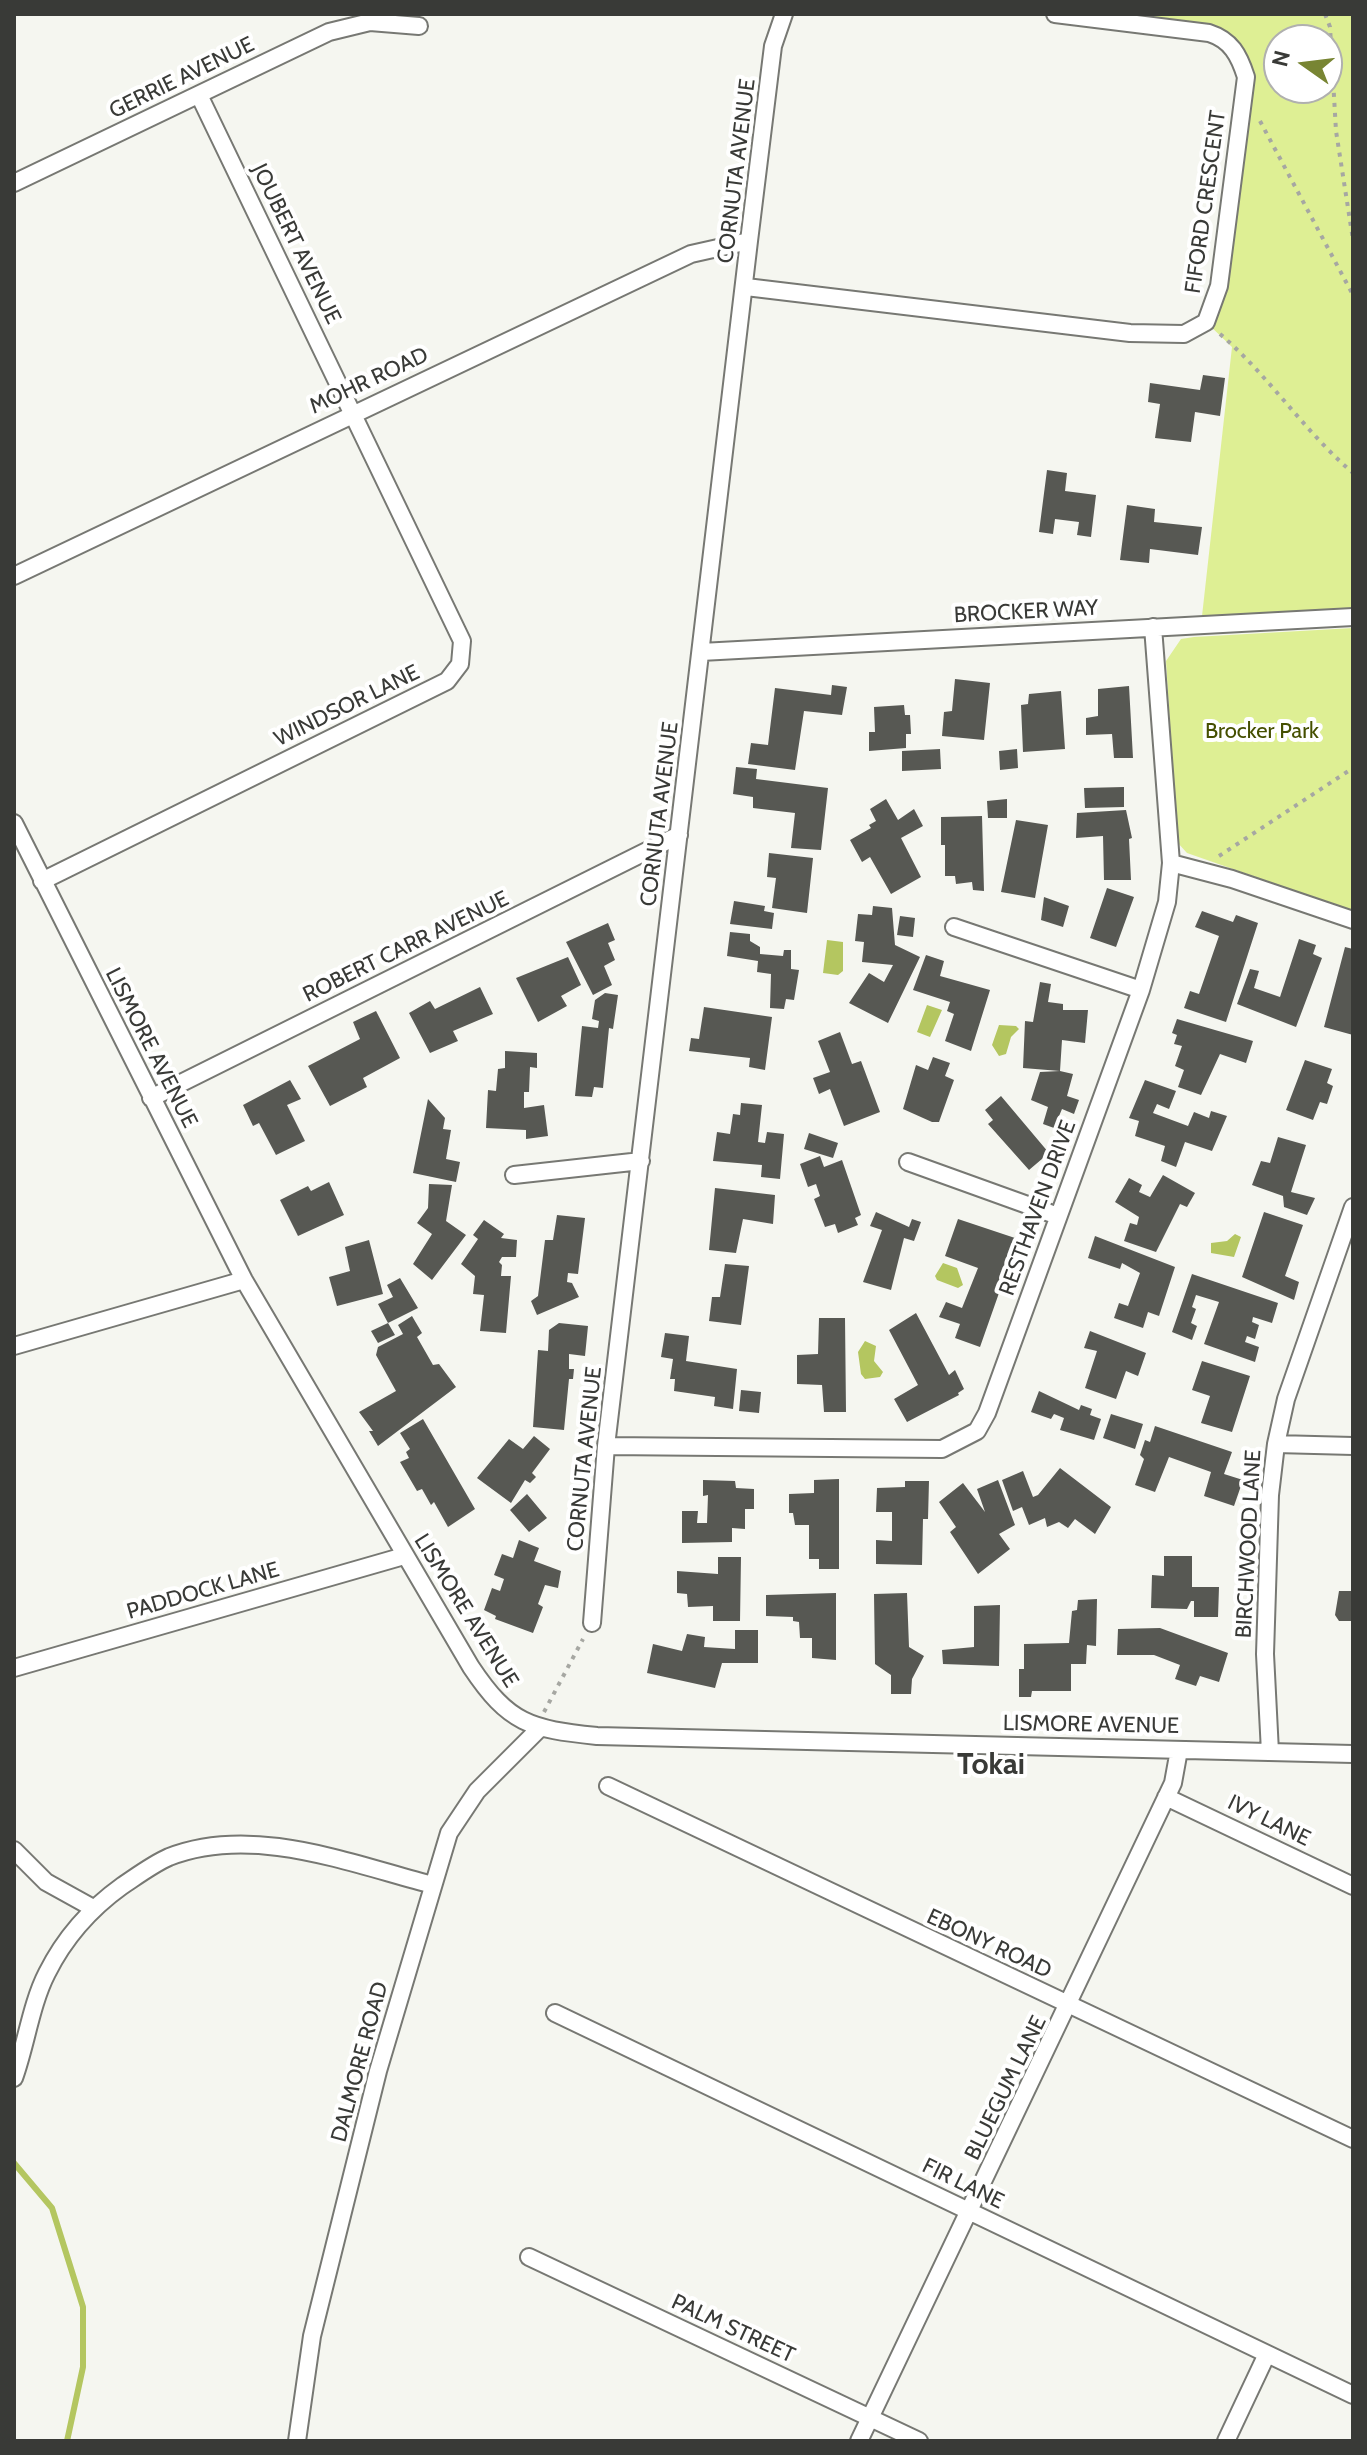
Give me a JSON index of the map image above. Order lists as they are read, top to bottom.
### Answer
{
  "streets": {
    "street": [
      "GERRIE AVENUE",
      "CORNUTA AVENUE",
      "FIFORD CRESCENT",
      "JOUBERT AVENUE",
      "MOHR ROAD",
      "BROCKER WAY",
      "WINDSOR LANE",
      "ROBERT CARR AVENUE",
      "LISMORE AVENUE",
      "RESTHAVEN DRIVE",
      "BIRCHWOOD LANE",
      "PADDOCK LANE",
      "IVY LANE",
      "EBONY ROAD",
      "DALMORE ROAD",
      "BLUEGUM LANE",
      "FIR LANE",
      "PALM STREET"
    ]
  },
  "crossings": [
    ["GERRIE AVENUE", "JOUBERT AVENUE"],
    ["CORNUTA AVENUE", "FIFORD CRESCENT"],
    ["CORNUTA AVENUE", "MOHR ROAD"],
    ["CORNUTA AVENUE", "BROCKER WAY"],
    ["CORNUTA AVENUE", "ROBERT CARR AVENUE"],
    ["CORNUTA AVENUE", "RESTHAVEN DRIVE"],
    ["JOUBERT AVENUE", "MOHR ROAD"],
    ["JOUBERT AVENUE", "WINDSOR LANE"],
    ["MOHR ROAD", "WINDSOR LANE"],
    ["BROCKER WAY", "RESTHAVEN DRIVE"],
    ["WINDSOR LANE", "LISMORE AVENUE"],
    ["ROBERT CARR AVENUE", "LISMORE AVENUE"],
    ["LISMORE AVENUE", "BIRCHWOOD LANE"],
    ["LISMORE AVENUE", "PADDOCK LANE"],
    ["LISMORE AVENUE", "DALMORE ROAD"],
    ["LISMORE AVENUE", "BLUEGUM LANE"],
    ["IVY LANE", "BLUEGUM LANE"],
    ["EBONY ROAD", "BLUEGUM LANE"],
    ["BLUEGUM LANE", "FIR LANE"],
    ["BLUEGUM LANE", "PALM STREET"]
  ],
  "districts": ["Tokai"],
  "parks": ["Brocker Park"],
  "north": "left"
}
